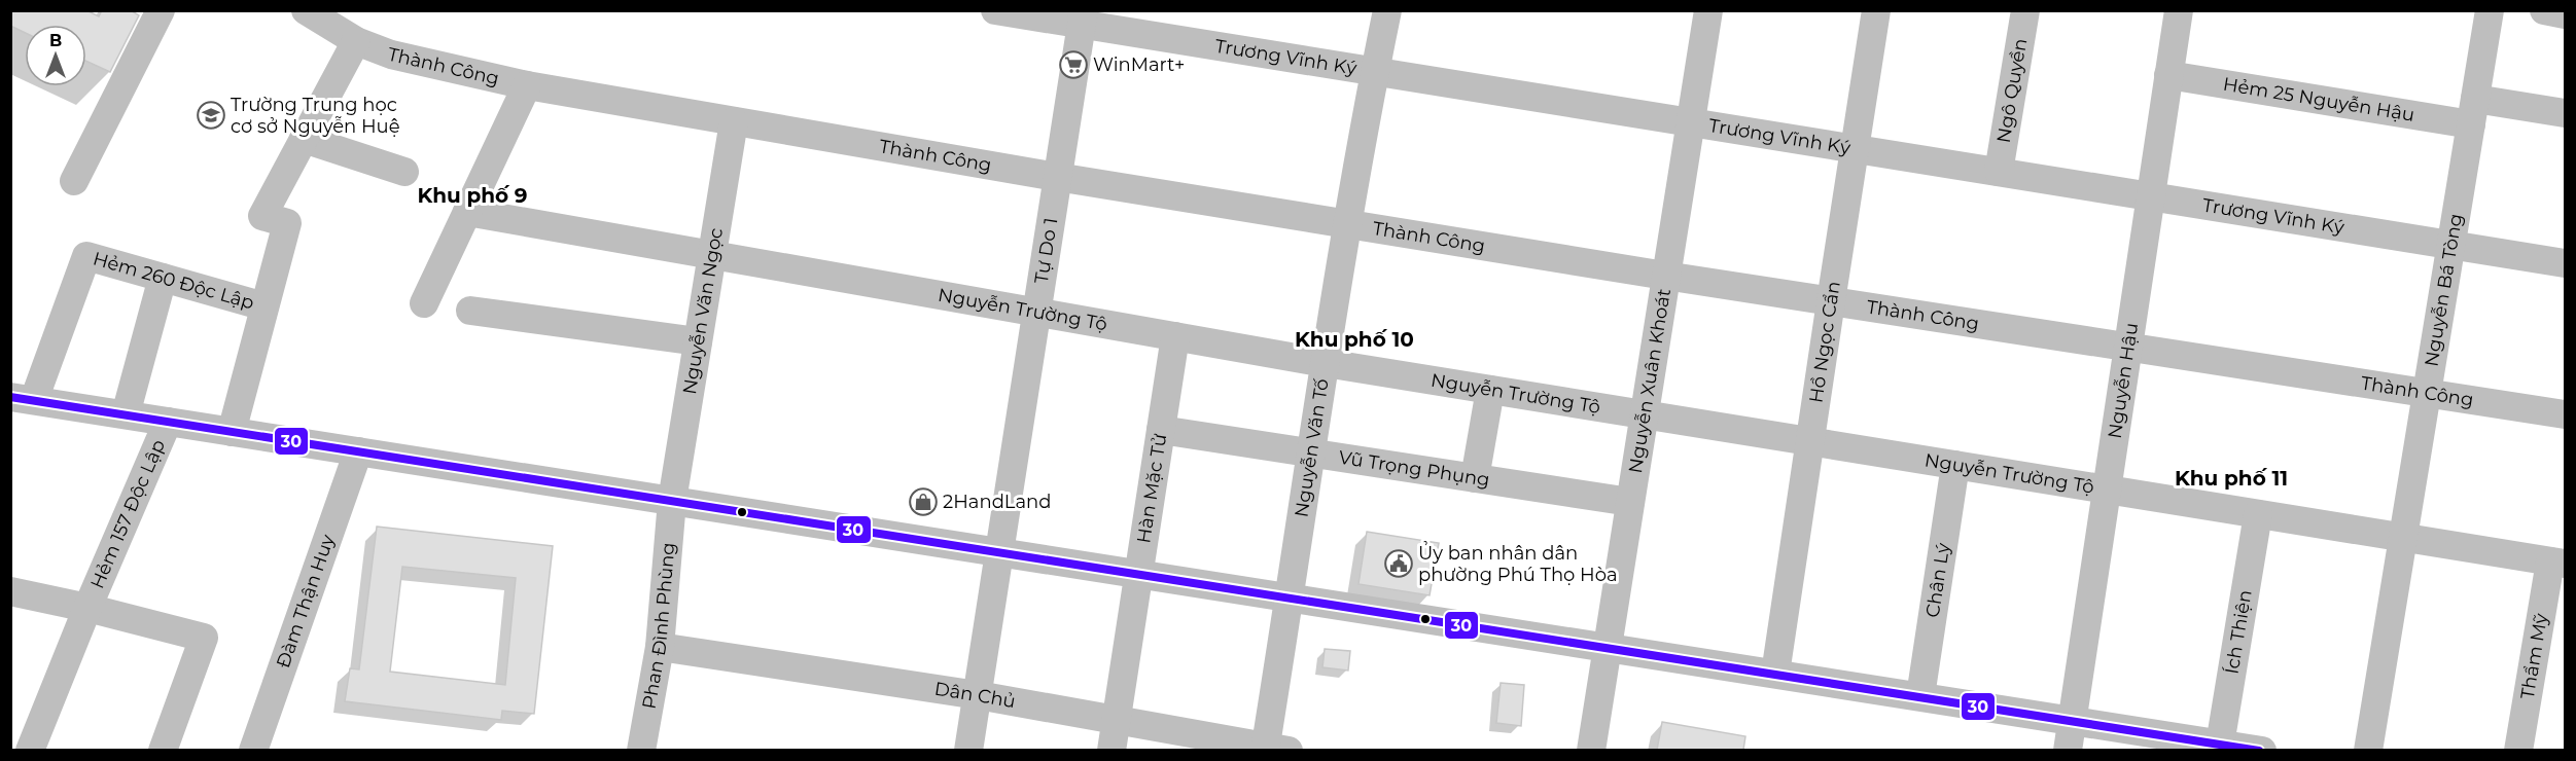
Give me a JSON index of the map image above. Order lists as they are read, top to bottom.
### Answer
{
  "streets": {
    "street": [
      "Trương Vĩnh Ký",
      "Thành Công",
      "Ngô Quyền",
      "Hẻm 25 Nguyễn Hậu",
      "Tự Do 1",
      "Hẻm 260 Độc Lập",
      "Nguyễn Bá Tòng",
      "Nguyễn Trường Tộ",
      "Nguyễn Văn Ngọc",
      "Hồ Ngọc Cẩn",
      "Nguyễn Xuân Khoát",
      "Nguyễn Hậu",
      "Nguyễn Văn Tố",
      "Vũ Trọng Phụng",
      "Hàn Mặc Tử",
      "Hẻm 157 Độc Lập",
      "Chân Lý",
      "Đàm Thận Huy",
      "Phan Đình Phùng",
      "Ích Thiện",
      "Thẩm Mỹ",
      "Dân Chủ"
    ]
  },
  "crossings": [
    ["Trương Vĩnh Ký", "Ngô Quyền"],
    ["Trương Vĩnh Ký", "Tự Do 1"],
    ["Trương Vĩnh Ký", "Nguyễn Bá Tòng"],
    ["Trương Vĩnh Ký", "Hồ Ngọc Cẩn"],
    ["Trương Vĩnh Ký", "Nguyễn Xuân Khoát"],
    ["Trương Vĩnh Ký", "Nguyễn Hậu"],
    ["Trương Vĩnh Ký", "Nguyễn Văn Tố"],
    ["Thành Công", "Tự Do 1"],
    ["Thành Công", "Nguyễn Bá Tòng"],
    ["Thành Công", "Nguyễn Văn Ngọc"],
    ["Thành Công", "Hồ Ngọc Cẩn"],
    ["Thành Công", "Nguyễn Xuân Khoát"],
    ["Thành Công", "Nguyễn Hậu"],
    ["Thành Công", "Nguyễn Văn Tố"],
    ["Hẻm 25 Nguyễn Hậu", "Nguyễn Bá Tòng"],
    ["Hẻm 25 Nguyễn Hậu", "Nguyễn Hậu"],
    ["Tự Do 1", "Nguyễn Trường Tộ"],
    ["Tự Do 1", "Dân Chủ"],
    ["Nguyễn Bá Tòng", "Nguyễn Trường Tộ"],
    ["Nguyễn Trường Tộ", "Nguyễn Văn Ngọc"],
    ["Nguyễn Trường Tộ", "Hồ Ngọc Cẩn"],
    ["Nguyễn Trường Tộ", "Nguyễn Xuân Khoát"],
    ["Nguyễn Trường Tộ", "Nguyễn Hậu"],
    ["Nguyễn Trường Tộ", "Nguyễn Văn Tố"],
    ["Nguyễn Trường Tộ", "Hàn Mặc Tử"],
    ["Nguyễn Trường Tộ", "Chân Lý"],
    ["Nguyễn Trường Tộ", "Ích Thiện"],
    ["Nguyễn Trường Tộ", "Thẩm Mỹ"],
    ["Nguyễn Văn Ngọc", "Phan Đình Phùng"],
    ["Nguyễn Xuân Khoát", "Vũ Trọng Phụng"],
    ["Nguyễn Văn Tố", "Vũ Trọng Phụng"],
    ["Nguyễn Văn Tố", "Dân Chủ"],
    ["Vũ Trọng Phụng", "Hàn Mặc Tử"],
    ["Hàn Mặc Tử", "Dân Chủ"],
    ["Phan Đình Phùng", "Dân Chủ"]
  ],
  "districts": ["Khu phố 9", "Khu phố 10", "Khu phố 11"],
  "places": {
    "supermarket": ["WinMart+"],
    "school or university": ["Trường Trung học cơ sở Nguyễn Huệ"],
    "shop": ["2HandLand"],
    "public building": ["Ủy ban nhân dân phường Phú Thọ Hòa"]
  },
  "lines": ["transit line 30"],
  "north": "top"
}
